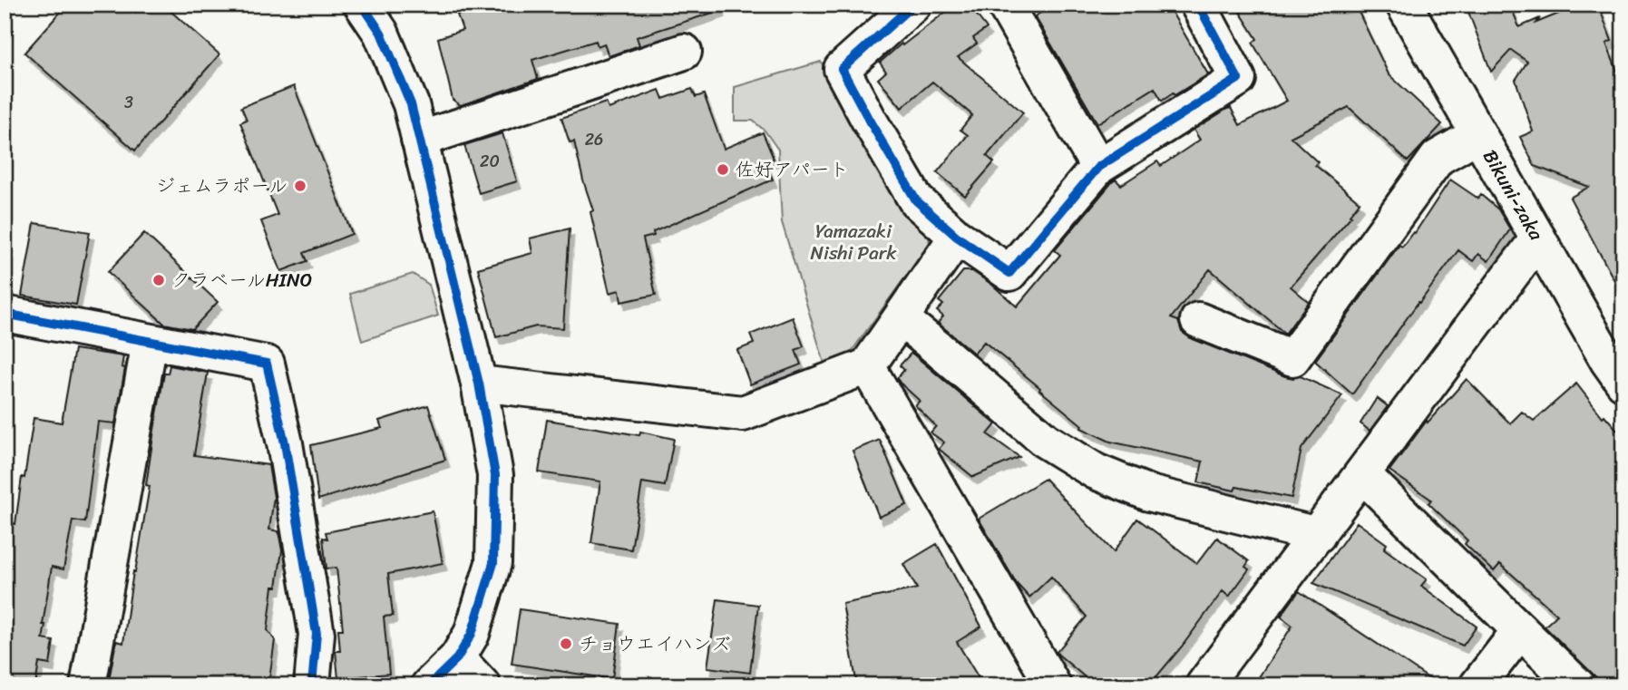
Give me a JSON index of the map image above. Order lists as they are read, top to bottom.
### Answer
{
  "streets": {
    "street": ["Bikuni-zaka"]
  },
  "parks": ["Yamazaki Nishi Park"],
  "places": [
    "佐好アパート",
    "ジェムラポール",
    "クラベールHINO",
    "チョウエイハンズ"
  ],
  "house_numbers": ["3", "26", "20"]
}
